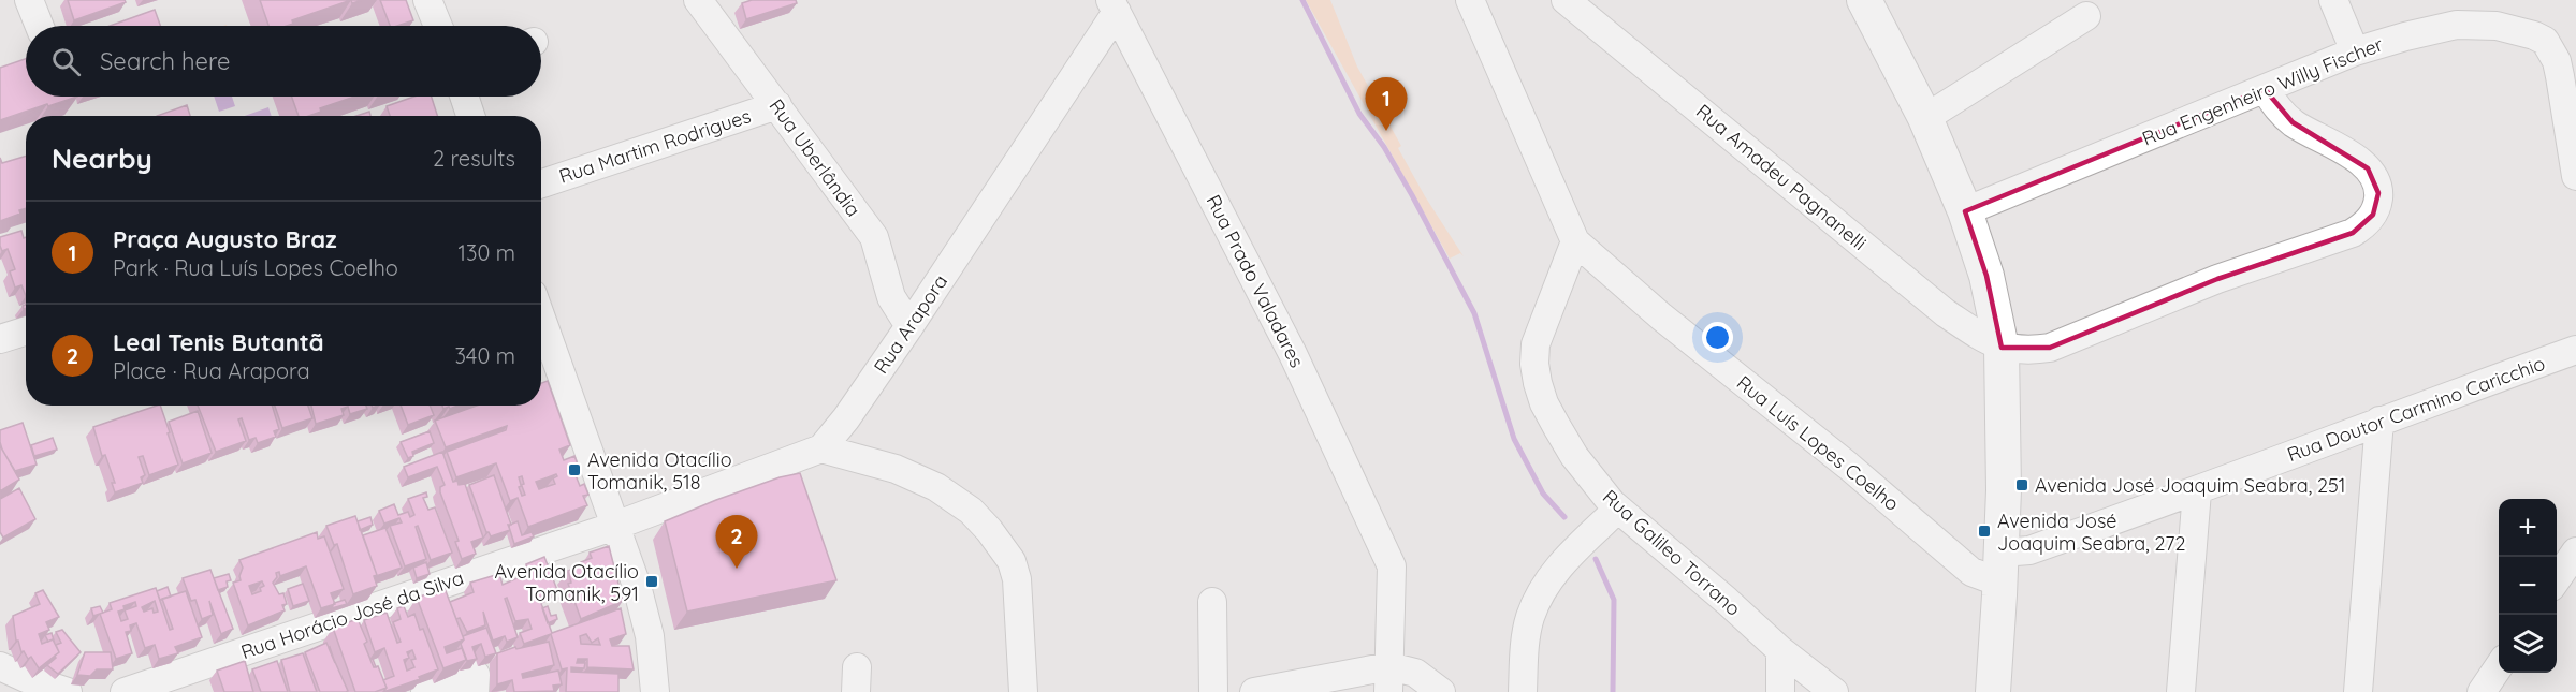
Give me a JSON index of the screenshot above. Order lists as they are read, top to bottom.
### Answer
{
  "streets": {
    "street": [
      "Rua Engenheiro Willy Fischer",
      "Rua Martim Rodrigues",
      "Rua Uberlândia",
      "Rua Amadeu Pagnanelli",
      "Rua Prado Valadares",
      "Rua Arapora",
      "Rua Doutor Carmino Caricchio",
      "Rua Luís Lopes Coelho",
      "Rua Galileo Torrano",
      "Rua Horácio José da Silva"
    ]
  },
  "crossings": [
    ["Rua Martim Rodrigues", "Rua Uberlândia"],
    ["Rua Uberlândia", "Rua Arapora"],
    ["Rua Prado Valadares", "Rua Arapora"],
    ["Rua Arapora", "Rua Horácio José da Silva"],
    ["Rua Doutor Carmino Caricchio", "Rua Luís Lopes Coelho"],
    ["Rua Luís Lopes Coelho", "Rua Galileo Torrano"]
  ],
  "places": {
    "transit": [
      "Avenida Otacílio Tomanik, 518",
      "Avenida José Joaquim Seabra, 251",
      "Avenida José Joaquim Seabra, 272",
      "Avenida Otacílio Tomanik, 591"
    ]
  },
  "page": {
    "search": "Search here",
    "pins": ["1", "2"],
    "heading": ["Nearby", "2 results"],
    "list": [
      {
        "mark": "1",
        "name": "Praça Augusto Braz",
        "note": "Park · Rua Luís Lopes Coelho",
        "value": "130 m"
      },
      {
        "mark": "2",
        "name": "Leal Tenis Butantã",
        "note": "Place · Rua Arapora",
        "value": "340 m"
      }
    ],
    "map_buttons": ["+", "−"]
  }
}
